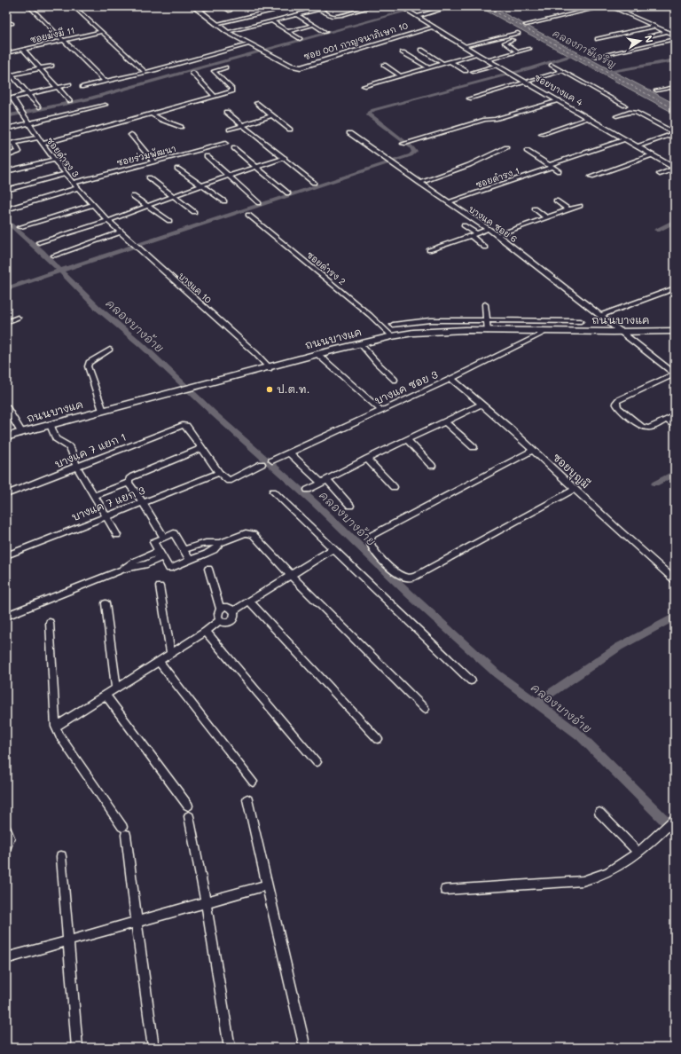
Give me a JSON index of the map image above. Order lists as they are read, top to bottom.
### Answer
{
  "streets": {
    "street": [
      "ซอยมั่งมี 11",
      "ซอย 001 กาญจนาภิเษก 10",
      "ซอยบางแค 4",
      "ซอยร่วมพัฒนา",
      "ซอยดำรง 3",
      "ซอยดำรง 1",
      "บางแค ซอย 6",
      "ซอยดำรง 2",
      "บางแค 10",
      "ถนนบางแค",
      "บางแค ซอย 3",
      "บางแค 7 แยก 1",
      "ซอยบุญมี",
      "บางแค 7 แยก 3"
    ]
  },
  "crossings": [
    ["ซอย 001 กาญจนาภิเษก 10", "ซอยบางแค 4"],
    ["ซอยบางแค 4", "ซอยดำรง 1"],
    ["ซอยร่วมพัฒนา", "ซอยดำรง 3"],
    ["ซอยดำรง 3", "บางแค 10"],
    ["ซอยดำรง 1", "บางแค ซอย 6"],
    ["บางแค ซอย 6", "ถนนบางแค"],
    ["ซอยดำรง 2", "ถนนบางแค"],
    ["บางแค 10", "ถนนบางแค"],
    ["ถนนบางแค", "บางแค ซอย 3"],
    ["บางแค ซอย 3", "ซอยบุญมี"]
  ],
  "water": ["คลองภาษีเจริญ", "คลองบางอ้าย"],
  "places": ["ป.ต.ท."],
  "north": "right"
}
